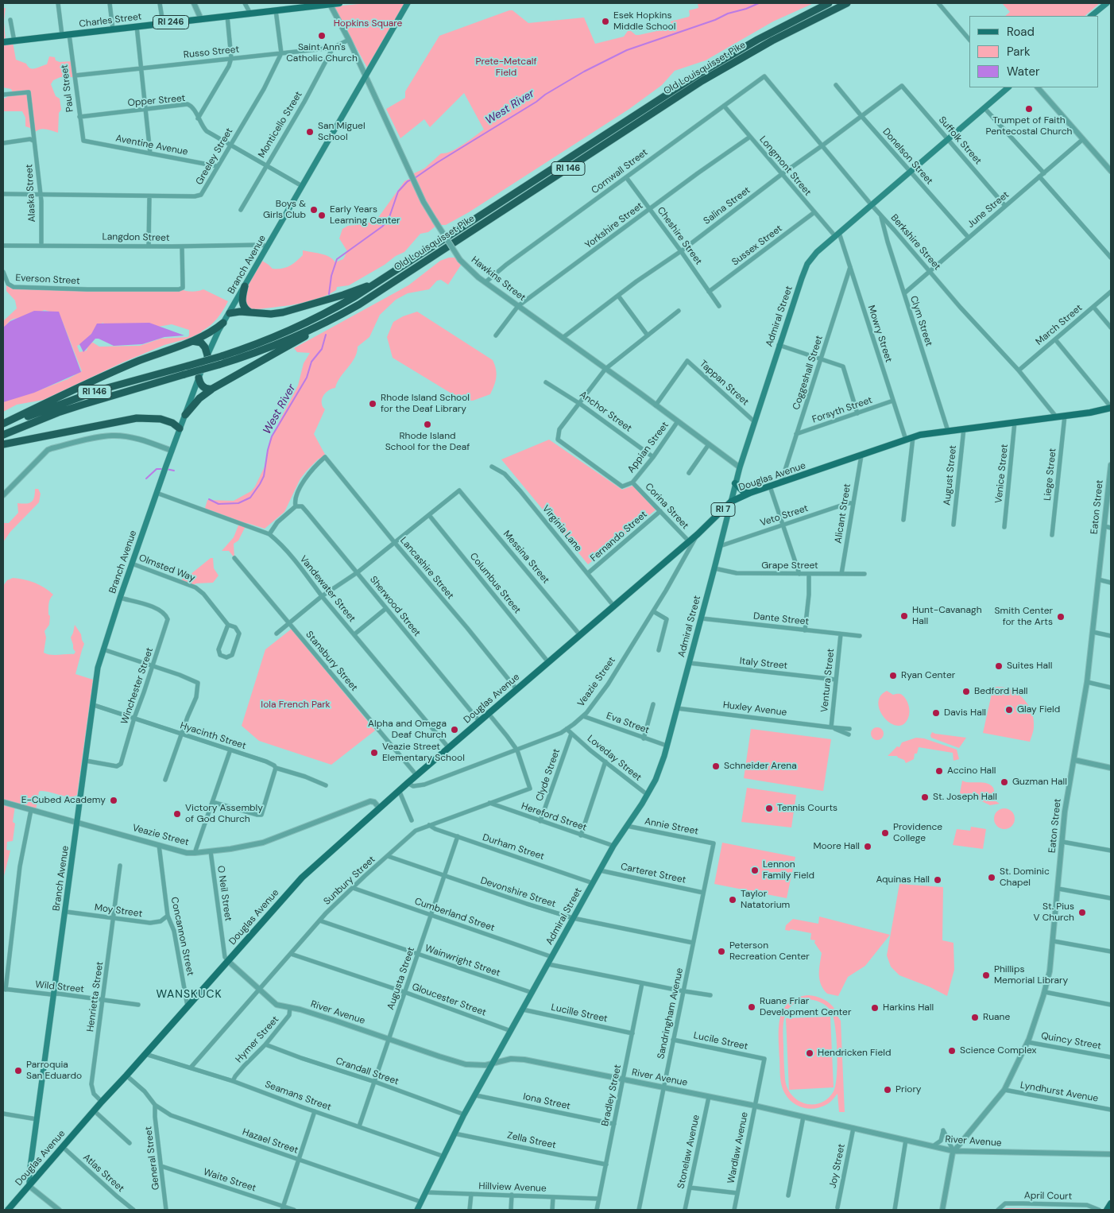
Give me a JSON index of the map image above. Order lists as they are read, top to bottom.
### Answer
{
  "streets": {
    "highway": ["Old Louisquisset Pike", "RI 146"],
    "main road": [
      "Charles Street",
      "RI 246",
      "Branch Avenue",
      "Admiral Street",
      "Douglas Avenue",
      "RI 7"
    ],
    "street": [
      "Russo Street",
      "Paul Street",
      "Opper Street",
      "Monticello Street",
      "Suffolk Street",
      "Aventine Avenue",
      "Greeley Street",
      "Donelson Street",
      "Longmont Street",
      "Cornwall Street",
      "Alaska Street",
      "Salina Street",
      "June Street",
      "Yorkshire Street",
      "Cheshire Street",
      "Langdon Street",
      "Berkshire Street",
      "Sussex Street",
      "Hawkins Street",
      "Everson Street",
      "Clym Street",
      "March Street",
      "Mowry Street",
      "Coggeshall Street",
      "Tappan Street",
      "Forsyth Street",
      "Anchor Street",
      "Appian Street",
      "Venice Street",
      "Liege Street",
      "August Street",
      "Corina Street",
      "Eaton Street",
      "Alicant Street",
      "Veto Street",
      "Virginia Lane",
      "Fernando Street",
      "Messina Street",
      "Grape Street",
      "Olmsted Way",
      "Lancashire Street",
      "Columbus Street",
      "Vandewater Street",
      "Sherwood Street",
      "Dante Street",
      "Stansbury Street",
      "Italy Street",
      "Ventura Street",
      "Veazie Street",
      "Winchester Street",
      "Huxley Avenue",
      "Eva Street",
      "Hyacinth Street",
      "Loveday Street",
      "Clyde Street",
      "Hereford Street",
      "Annie Street",
      "Durham Street",
      "Carteret Street",
      "Sunbury Street",
      "Devonshire Street",
      "O Neil Street",
      "Moy Street",
      "Cumberland Street",
      "Concannon Street",
      "Wainwright Street",
      "Augusta Street",
      "Wild Street",
      "Henrietta Street",
      "Gloucester Street",
      "River Avenue",
      "Lucille Street",
      "Sandringham Avenue",
      "Hymer Street",
      "Lucile Street",
      "Quincy Street",
      "Crandall Street",
      "Lyndhurst Avenue",
      "Bradley Street",
      "Seamans Street",
      "Iona Street",
      "Zella Street",
      "Hazael Street",
      "Wardlaw Avenue",
      "Stonelaw Avenue",
      "General Street",
      "Joy Street",
      "Atlas Street",
      "Waite Street",
      "Hillview Avenue",
      "April Court"
    ]
  },
  "crossings": [
    ["Charles Street", "Paul Street"],
    ["Charles Street", "Hawkins Street"],
    ["Russo Street", "Paul Street"],
    ["Russo Street", "Monticello Street"],
    ["Russo Street", "Greeley Street"],
    ["Russo Street", "Hawkins Street"],
    ["Paul Street", "Opper Street"],
    ["Paul Street", "Aventine Avenue"],
    ["Opper Street", "Monticello Street"],
    ["Opper Street", "Greeley Street"],
    ["Opper Street", "Branch Avenue"],
    ["Suffolk Street", "Salina Street"],
    ["Suffolk Street", "June Street"],
    ["Suffolk Street", "Admiral Street"],
    ["Aventine Avenue", "Greeley Street"],
    ["Greeley Street", "Alaska Street"],
    ["Donelson Street", "Salina Street"],
    ["Donelson Street", "June Street"],
    ["Donelson Street", "Admiral Street"],
    ["Longmont Street", "Cornwall Street"],
    ["Longmont Street", "Salina Street"],
    ["Longmont Street", "Yorkshire Street"],
    ["Longmont Street", "Sussex Street"],
    ["Longmont Street", "Admiral Street"],
    ["Longmont Street", "Mowry Street"],
    ["Cornwall Street", "Cheshire Street"],
    ["Cornwall Street", "Berkshire Street"],
    ["Cornwall Street", "Hawkins Street"],
    ["Alaska Street", "Langdon Street"],
    ["Salina Street", "Cheshire Street"],
    ["Salina Street", "Berkshire Street"],
    ["Salina Street", "Hawkins Street"],
    ["June Street", "Berkshire Street"],
    ["June Street", "Clym Street"],
    ["Yorkshire Street", "Cheshire Street"],
    ["Yorkshire Street", "Hawkins Street"],
    ["Cheshire Street", "Sussex Street"],
    ["Langdon Street", "Branch Avenue"],
    ["Langdon Street", "Everson Street"],
    ["Berkshire Street", "Admiral Street"],
    ["Berkshire Street", "Clym Street"],
    ["Berkshire Street", "March Street"],
    ["Berkshire Street", "Douglas Avenue"],
    ["Branch Avenue", "Hawkins Street"],
    ["Branch Avenue", "Douglas Avenue"],
    ["Branch Avenue", "Olmsted Way"],
    ["Branch Avenue", "Vandewater Street"],
    ["Branch Avenue", "Veazie Street"],
    ["Branch Avenue", "Winchester Street"],
    ["Branch Avenue", "Hyacinth Street"],
    ["Branch Avenue", "Moy Street"],
    ["Branch Avenue", "Wild Street"],
    ["Hawkins Street", "Admiral Street"],
    ["Hawkins Street", "Tappan Street"],
    ["Hawkins Street", "Appian Street"],
    ["Admiral Street", "Mowry Street"],
    ["Admiral Street", "Tappan Street"],
    ["Admiral Street", "Douglas Avenue"],
    ["Admiral Street", "Veto Street"],
    ["Admiral Street", "Grape Street"],
    ["Admiral Street", "Dante Street"],
    ["Admiral Street", "Italy Street"],
    ["Admiral Street", "Huxley Avenue"],
    ["Admiral Street", "Eva Street"],
    ["Admiral Street", "Loveday Street"],
    ["Admiral Street", "Hereford Street"],
    ["Admiral Street", "Annie Street"],
    ["Admiral Street", "Durham Street"],
    ["Admiral Street", "Carteret Street"],
    ["Admiral Street", "Devonshire Street"],
    ["Admiral Street", "Cumberland Street"],
    ["Admiral Street", "Wainwright Street"],
    ["Admiral Street", "Gloucester Street"],
    ["Admiral Street", "River Avenue"],
    ["Admiral Street", "Lucille Street"],
    ["Admiral Street", "Crandall Street"],
    ["Admiral Street", "Seamans Street"],
    ["Admiral Street", "Iona Street"],
    ["Admiral Street", "Zella Street"],
    ["Admiral Street", "Hazael Street"],
    ["Admiral Street", "Hillview Avenue"],
    ["Clym Street", "Douglas Avenue"],
    ["Mowry Street", "Coggeshall Street"],
    ["Mowry Street", "Forsyth Street"],
    ["Mowry Street", "Douglas Avenue"],
    ["Coggeshall Street", "Forsyth Street"],
    ["Coggeshall Street", "Douglas Avenue"],
    ["Anchor Street", "Appian Street"],
    ["Appian Street", "Corina Street"],
    ["Venice Street", "Douglas Avenue"],
    ["Liege Street", "Douglas Avenue"],
    ["August Street", "Douglas Avenue"],
    ["Douglas Avenue", "Corina Street"],
    ["Douglas Avenue", "Alicant Street"],
    ["Douglas Avenue", "Virginia Lane"],
    ["Douglas Avenue", "Messina Street"],
    ["Douglas Avenue", "Lancashire Street"],
    ["Douglas Avenue", "Columbus Street"],
    ["Douglas Avenue", "Vandewater Street"],
    ["Douglas Avenue", "Sherwood Street"],
    ["Douglas Avenue", "Stansbury Street"],
    ["Douglas Avenue", "Veazie Street"],
    ["Douglas Avenue", "O Neil Street"],
    ["Douglas Avenue", "Concannon Street"],
    ["Douglas Avenue", "Henrietta Street"],
    ["Douglas Avenue", "River Avenue"],
    ["Douglas Avenue", "Seamans Street"],
    ["Douglas Avenue", "Hazael Street"],
    ["Douglas Avenue", "Atlas Street"],
    ["Corina Street", "Fernando Street"],
    ["Eaton Street", "River Avenue"],
    ["Eaton Street", "Quincy Street"],
    ["Eaton Street", "Lyndhurst Avenue"],
    ["Alicant Street", "Veto Street"],
    ["Alicant Street", "Grape Street"],
    ["Virginia Lane", "Fernando Street"],
    ["Messina Street", "Columbus Street"],
    ["Lancashire Street", "Sherwood Street"],
    ["Dante Street", "Ventura Street"],
    ["Italy Street", "Ventura Street"],
    ["Ventura Street", "Huxley Avenue"],
    ["Veazie Street", "Eva Street"],
    ["Veazie Street", "Loveday Street"],
    ["Veazie Street", "Sunbury Street"],
    ["Veazie Street", "O Neil Street"],
    ["Veazie Street", "Concannon Street"],
    ["Winchester Street", "Hyacinth Street"],
    ["Loveday Street", "Clyde Street"],
    ["Clyde Street", "Hereford Street"],
    ["Hereford Street", "Sunbury Street"],
    ["Annie Street", "Sandringham Avenue"],
    ["Durham Street", "Sunbury Street"],
    ["Durham Street", "Augusta Street"],
    ["Carteret Street", "Sandringham Avenue"],
    ["Sunbury Street", "Devonshire Street"],
    ["Sunbury Street", "Cumberland Street"],
    ["Sunbury Street", "Wainwright Street"],
    ["Sunbury Street", "Gloucester Street"],
    ["Sunbury Street", "River Avenue"],
    ["Sunbury Street", "Seamans Street"],
    ["Devonshire Street", "Augusta Street"],
    ["Devonshire Street", "Sandringham Avenue"],
    ["O Neil Street", "River Avenue"],
    ["Moy Street", "Concannon Street"],
    ["Moy Street", "Henrietta Street"],
    ["Cumberland Street", "Augusta Street"],
    ["Wainwright Street", "Augusta Street"],
    ["Augusta Street", "Gloucester Street"],
    ["Augusta Street", "River Avenue"],
    ["Augusta Street", "Crandall Street"],
    ["Augusta Street", "Seamans Street"],
    ["Wild Street", "Henrietta Street"],
    ["River Avenue", "Sandringham Avenue"],
    ["River Avenue", "Hymer Street"],
    ["River Avenue", "Bradley Street"],
    ["River Avenue", "Wardlaw Avenue"],
    ["River Avenue", "Stonelaw Avenue"],
    ["River Avenue", "Joy Street"],
    ["Lucille Street", "Bradley Street"],
    ["Sandringham Avenue", "Lucile Street"],
    ["Hymer Street", "Crandall Street"],
    ["Hymer Street", "Seamans Street"],
    ["Lucile Street", "Wardlaw Avenue"],
    ["Bradley Street", "Iona Street"],
    ["Bradley Street", "Zella Street"],
    ["Bradley Street", "Hillview Avenue"],
    ["Hazael Street", "General Street"],
    ["Wardlaw Avenue", "Stonelaw Avenue"],
    ["General Street", "Waite Street"]
  ],
  "districts": ["WANSKUCK"],
  "water": ["West River"],
  "parks": ["Hopkins Square", "Prete-Metcalf Field", "Iola French Park"],
  "places": [
    "Esek Hopkins Middle School",
    "Saint Ann's Catholic Church",
    "Trumpet of Faith Pentecostal Church",
    "San Miguel School",
    "Boys & Girls Club",
    "Early Years Learning Center",
    "Rhode Island School for the Deaf Library",
    "Rhode Island School for the Deaf",
    "Hunt-Cavanagh Hall",
    "Smith Center for the Arts",
    "Suites Hall",
    "Ryan Center",
    "Bedford Hall",
    "Glay Field",
    "Davis Hall",
    "Alpha and Omega Deaf Church",
    "Veazie Street Elementary School",
    "Schneider Arena",
    "Accino Hall",
    "Guzman Hall",
    "St. Joseph Hall",
    "E-Cubed Academy",
    "Tennis Courts",
    "Victory Assembly of God Church",
    "Providence College",
    "Moore Hall",
    "Lennon Family Field",
    "St. Dominic Chapel",
    "Aquinas Hall",
    "Taylor Natatorium",
    "St. Pius V Church",
    "Peterson Recreation Center",
    "Phillips Memorial Library",
    "Ruane Friar Development Center",
    "Harkins Hall",
    "Ruane",
    "Science Complex",
    "Hendricken Field",
    "Parroquia San Eduardo",
    "Priory"
  ],
  "legend": ["Road", "Park", "Water"]
}
